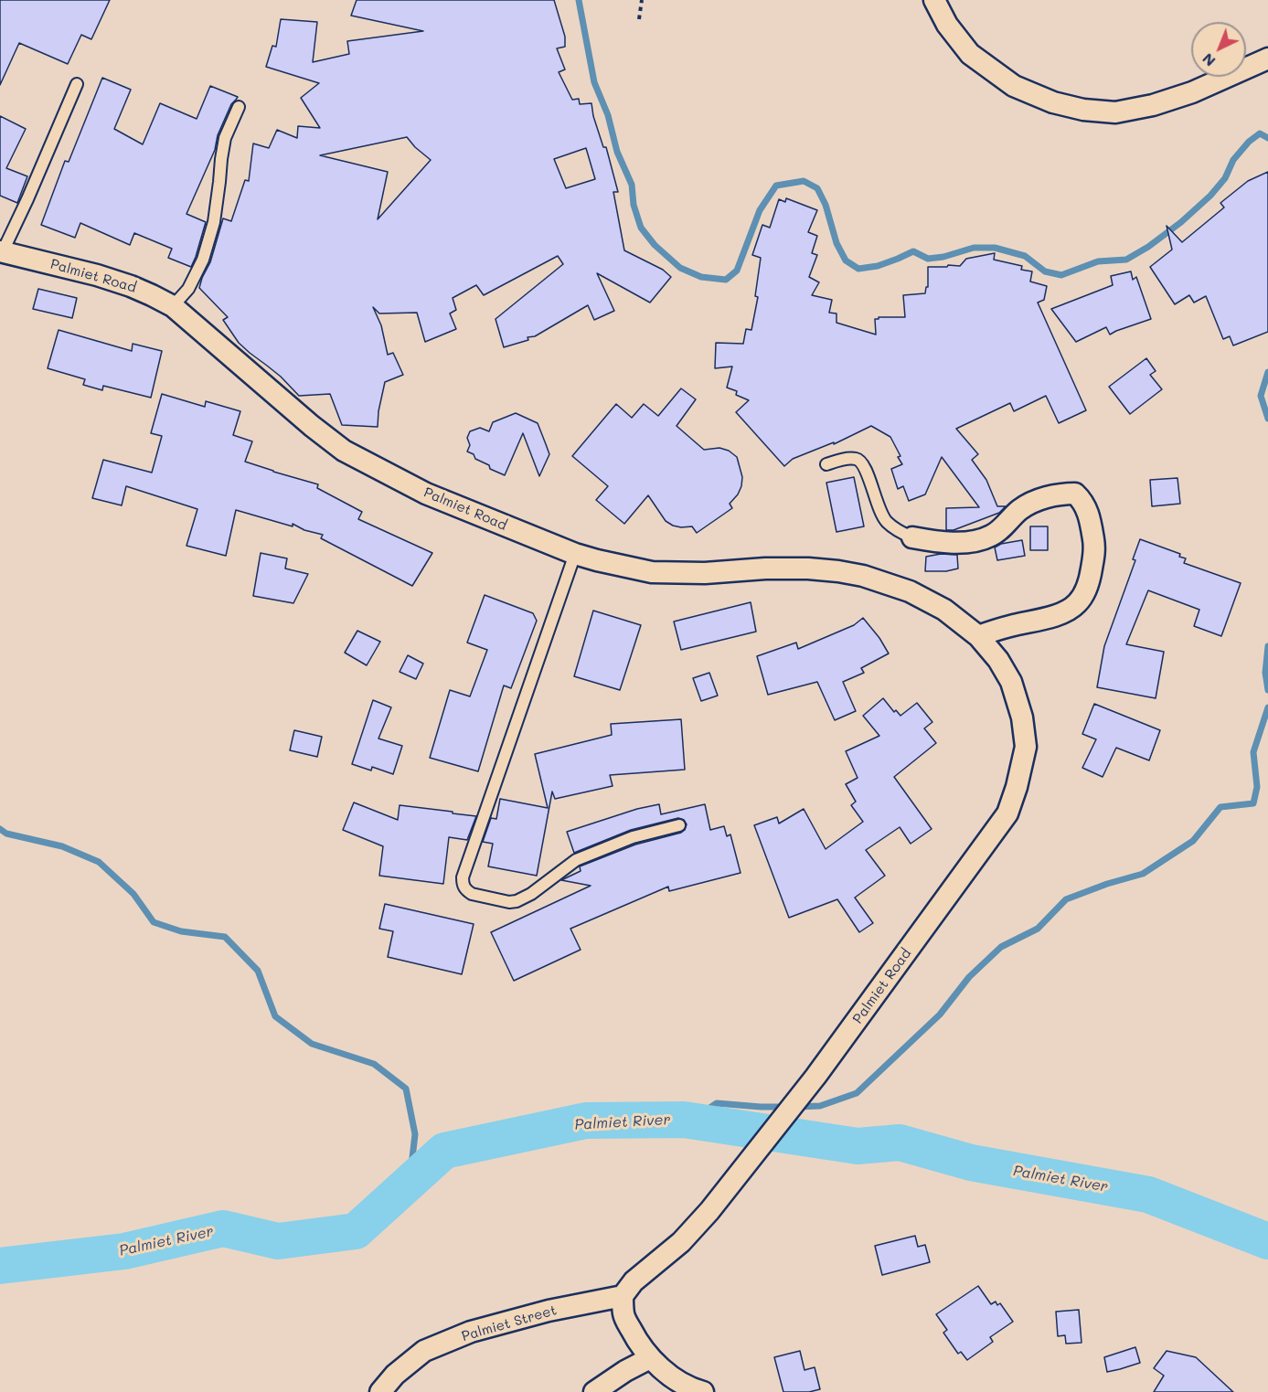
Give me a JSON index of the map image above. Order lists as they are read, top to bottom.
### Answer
{
  "streets": {
    "street": ["Palmiet Road", "Palmiet Street"]
  },
  "crossings": [
    ["Palmiet Road", "Palmiet Street"]
  ],
  "water": ["Palmiet River"],
  "north": "bottom left"
}
